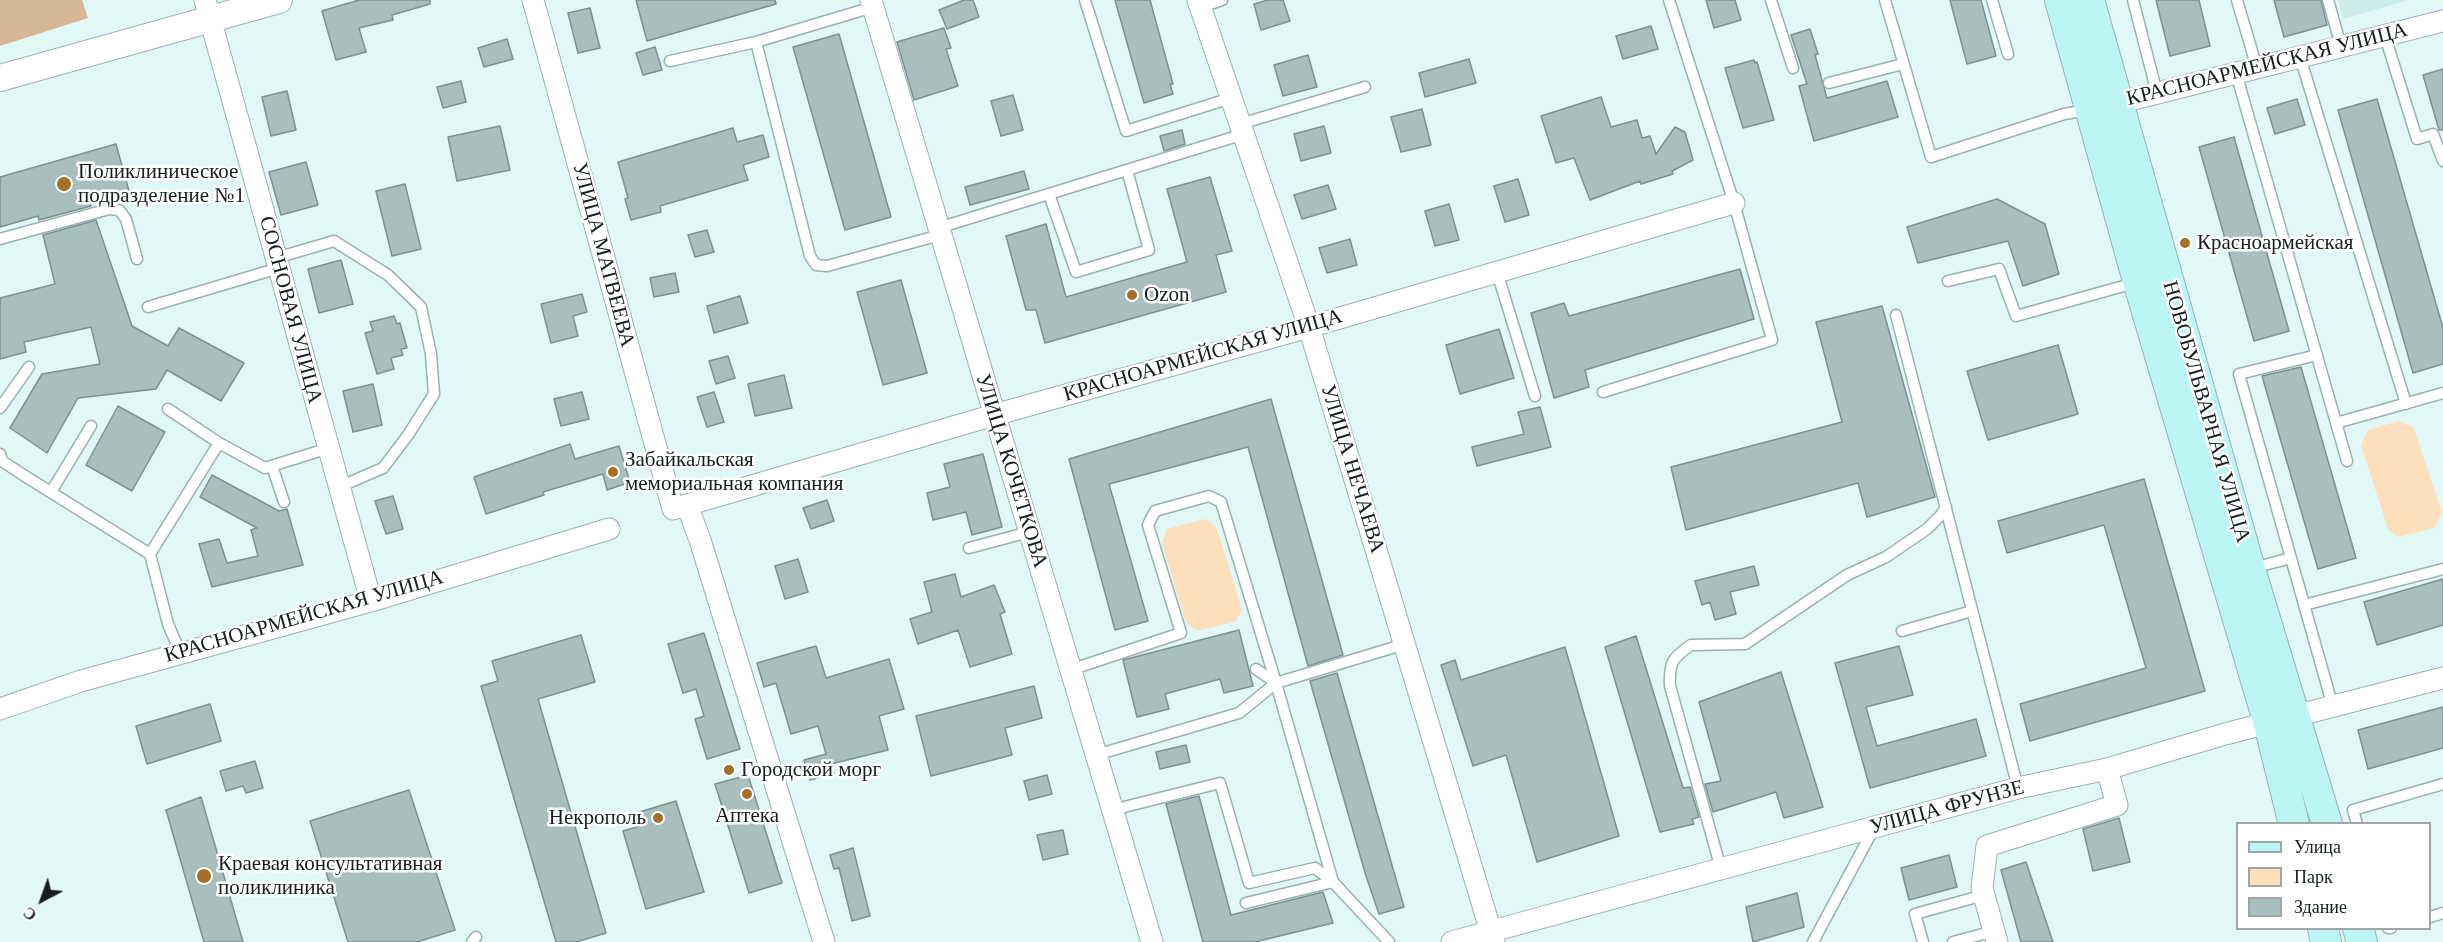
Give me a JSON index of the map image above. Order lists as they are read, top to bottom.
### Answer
{
  "streets": {
    "main road": ["НОВОБУЛЬВАРНАЯ УЛИЦА"],
    "street": [
      "КРАСНОАРМЕЙСКАЯ УЛИЦА",
      "УЛИЦА МАТВЕЕВА",
      "СОСНОВАЯ УЛИЦА",
      "УЛИЦА НЕЧАЕВА",
      "УЛИЦА КОЧЕТКОВА",
      "УЛИЦА ФРУНЗЕ"
    ]
  },
  "crossings": [
    ["КРАСНОАРМЕЙСКАЯ УЛИЦА", "УЛИЦА МАТВЕЕВА"],
    ["КРАСНОАРМЕЙСКАЯ УЛИЦА", "СОСНОВАЯ УЛИЦА"],
    ["КРАСНОАРМЕЙСКАЯ УЛИЦА", "НОВОБУЛЬВАРНАЯ УЛИЦА"],
    ["КРАСНОАРМЕЙСКАЯ УЛИЦА", "УЛИЦА НЕЧАЕВА"],
    ["КРАСНОАРМЕЙСКАЯ УЛИЦА", "УЛИЦА КОЧЕТКОВА"],
    ["НОВОБУЛЬВАРНАЯ УЛИЦА", "УЛИЦА ФРУНЗЕ"],
    ["УЛИЦА НЕЧАЕВА", "УЛИЦА ФРУНЗЕ"]
  ],
  "places": [
    "Поликлиническое подразделение №1",
    "Красноармейская",
    "Ozon",
    "Забайкальская мемориальная компания",
    "Городской морг",
    "Аптека",
    "Некрополь",
    "Краевая консультативная поликлиника"
  ],
  "legend": ["Улица", "Парк", "Здание"],
  "north": "bottom left"
}
